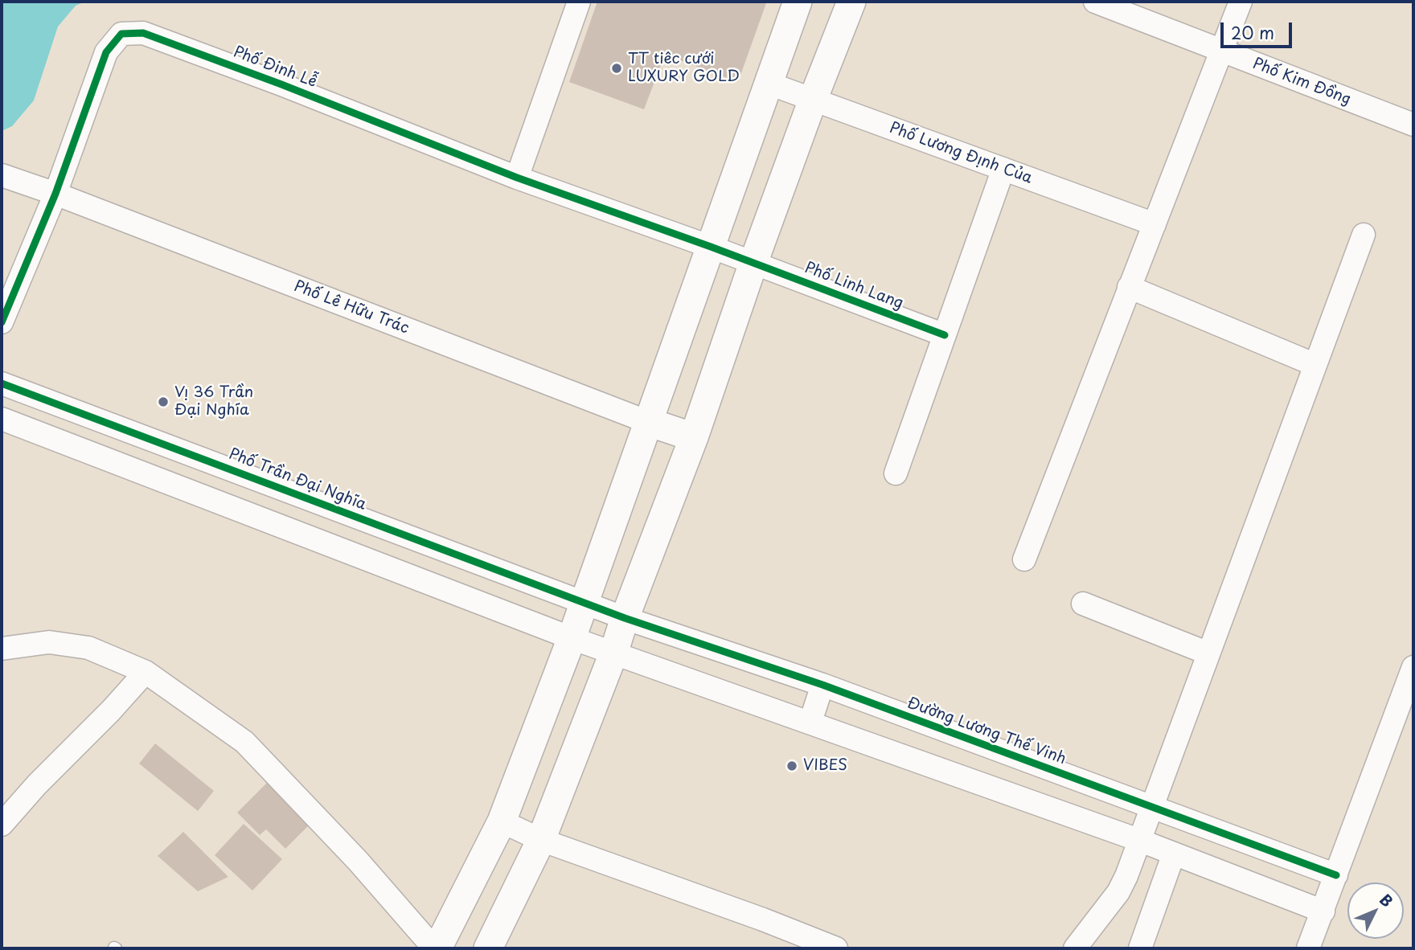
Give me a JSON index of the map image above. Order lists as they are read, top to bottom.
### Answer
{
  "streets": {
    "street": [
      "Phố Đinh Lễ",
      "Phố Kim Đồng",
      "Phố Lương Định Của",
      "Phố Linh Lang",
      "Phố Lê Hữu Trác",
      "Phố Trần Đại Nghĩa",
      "Đường Lương Thế Vinh"
    ]
  },
  "crossings": [
    ["Phố Đinh Lễ", "Phố Linh Lang"],
    ["Phố Đinh Lễ", "Phố Lê Hữu Trác"],
    ["Phố Trần Đại Nghĩa", "Đường Lương Thế Vinh"]
  ],
  "places": ["TT tiêc cưới LUXURY GOLD", "Vị 36 Trần Đại Nghĩa", "VIBES"],
  "scale_bar": "20 m",
  "north": "top right"
}
